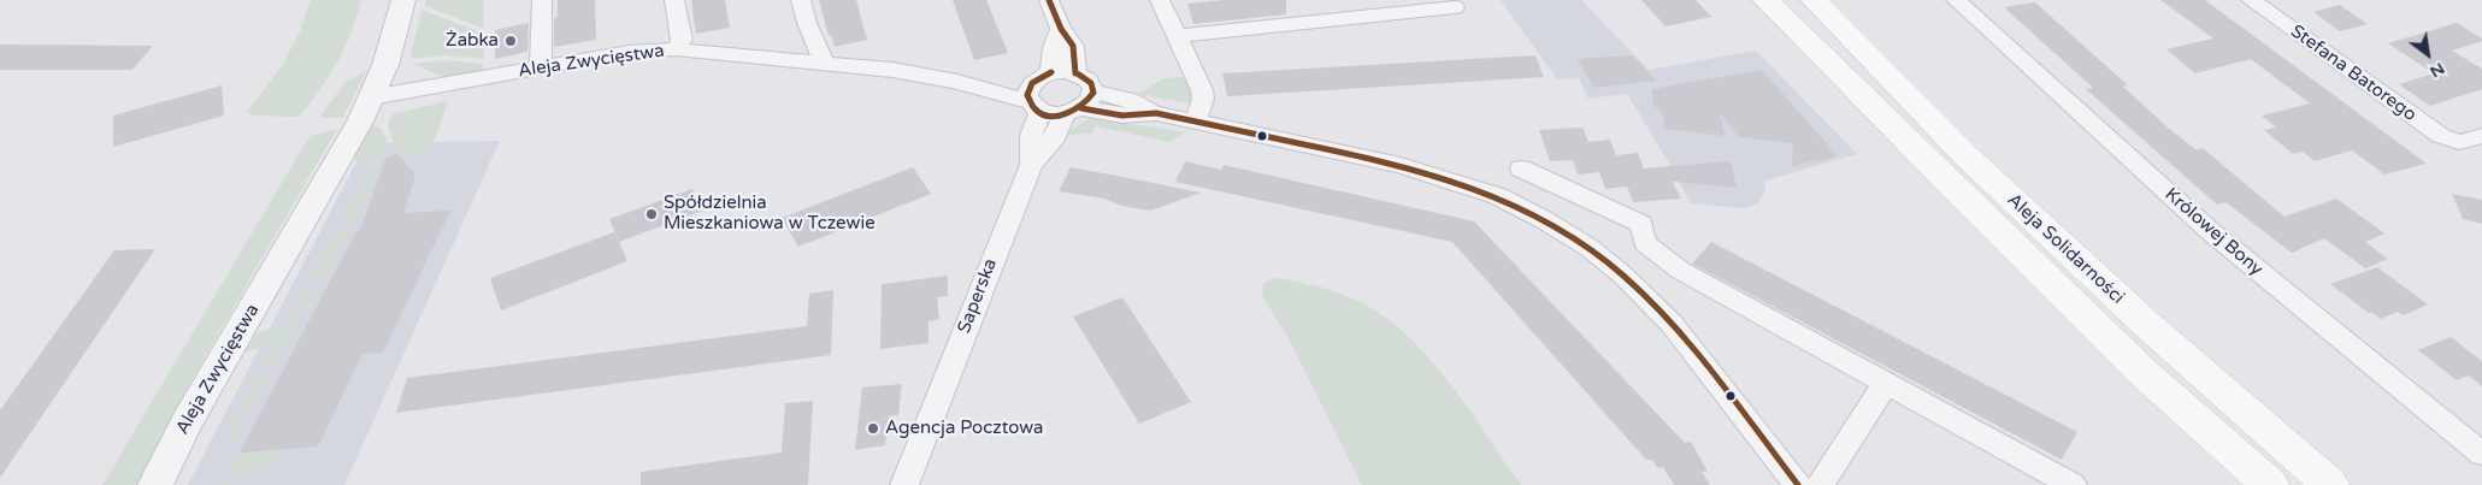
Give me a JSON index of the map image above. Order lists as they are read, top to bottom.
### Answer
{
  "streets": {
    "main road": ["Aleja Solidarności"],
    "street": [
      "Aleja Zwycięstwa",
      "Stefana Batorego",
      "Królowej Bony",
      "Saperska"
    ]
  },
  "crossings": [
    ["Aleja Zwycięstwa", "Saperska"]
  ],
  "places": ["Żabka", "Spółdzielnia Mieszkaniowa w Tczewie", "Agencja Pocztowa"],
  "north": "bottom right"
}
